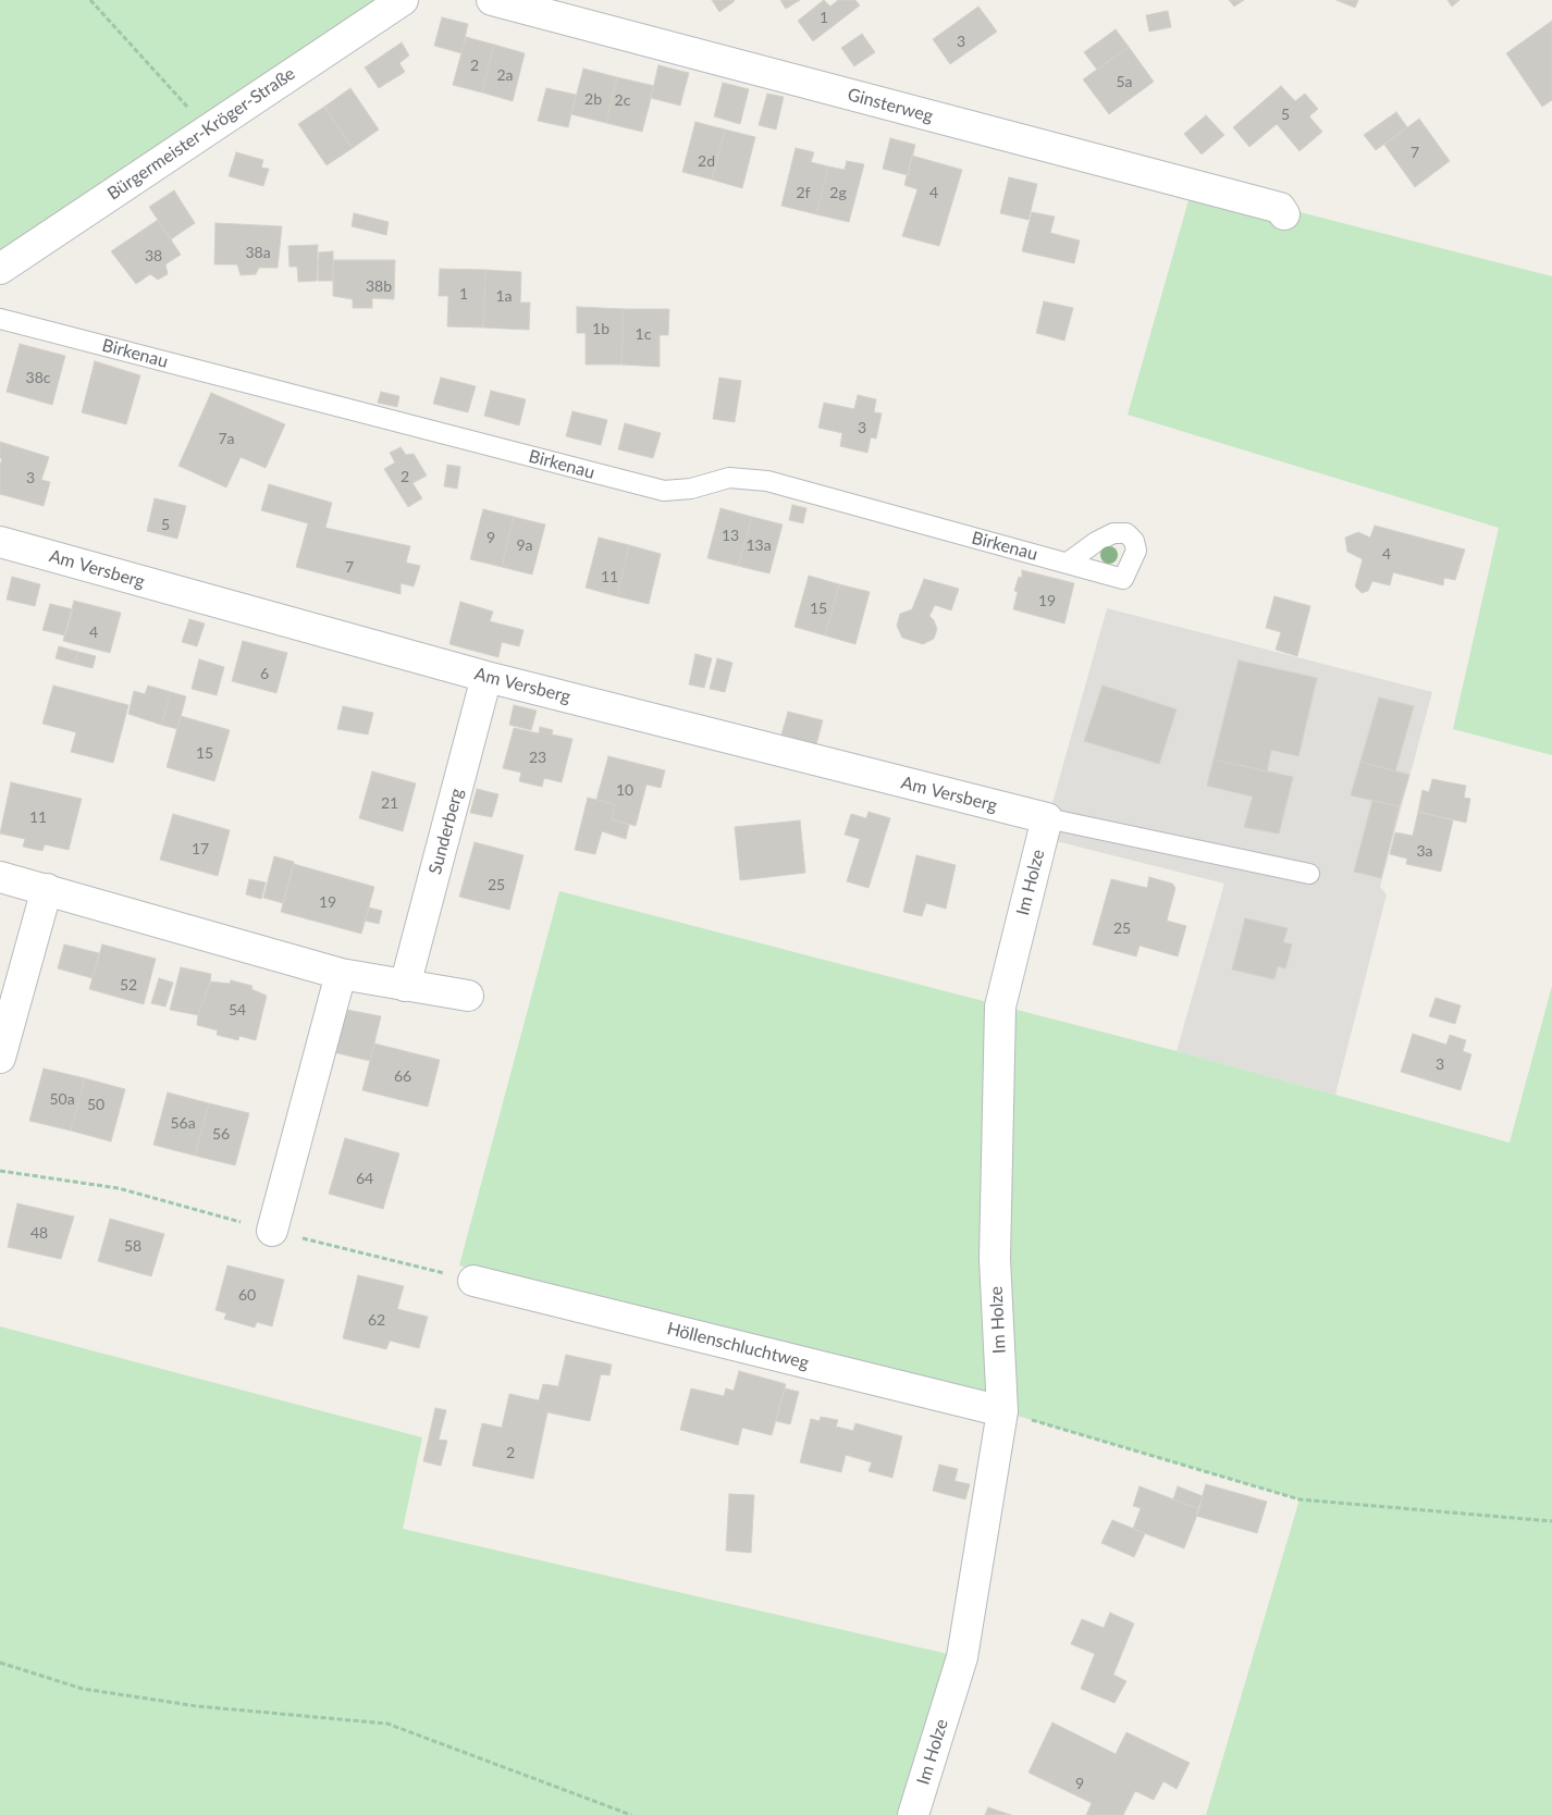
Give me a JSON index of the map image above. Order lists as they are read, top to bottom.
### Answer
{
  "streets": {
    "street": [
      "Ginsterweg",
      "Bürgermeister-Kröger-Straße",
      "Am Versberg",
      "Sunderberg",
      "Im Holze",
      "Höllenschluchtweg"
    ],
    "lane": ["Birkenau"]
  },
  "crossings": [
    ["Am Versberg", "Sunderberg"],
    ["Am Versberg", "Im Holze"],
    ["Im Holze", "Höllenschluchtweg"]
  ],
  "house_numbers": [
    "1",
    "3",
    "2",
    "2a",
    "5a",
    "2b",
    "2c",
    "5",
    "7",
    "2d",
    "2f",
    "2g",
    "4",
    "38a",
    "38",
    "38b",
    "1",
    "1a",
    "1b",
    "1c",
    "38c",
    "3",
    "7a",
    "2",
    "3",
    "5",
    "13",
    "9",
    "9a",
    "13a",
    "4",
    "7",
    "11",
    "19",
    "15",
    "4",
    "6",
    "15",
    "23",
    "10",
    "21",
    "11",
    "17",
    "3a",
    "25",
    "19",
    "25",
    "52",
    "54",
    "3",
    "66",
    "50a",
    "50",
    "56a",
    "56",
    "64",
    "48",
    "58",
    "60",
    "62",
    "2",
    "9"
  ]
}
